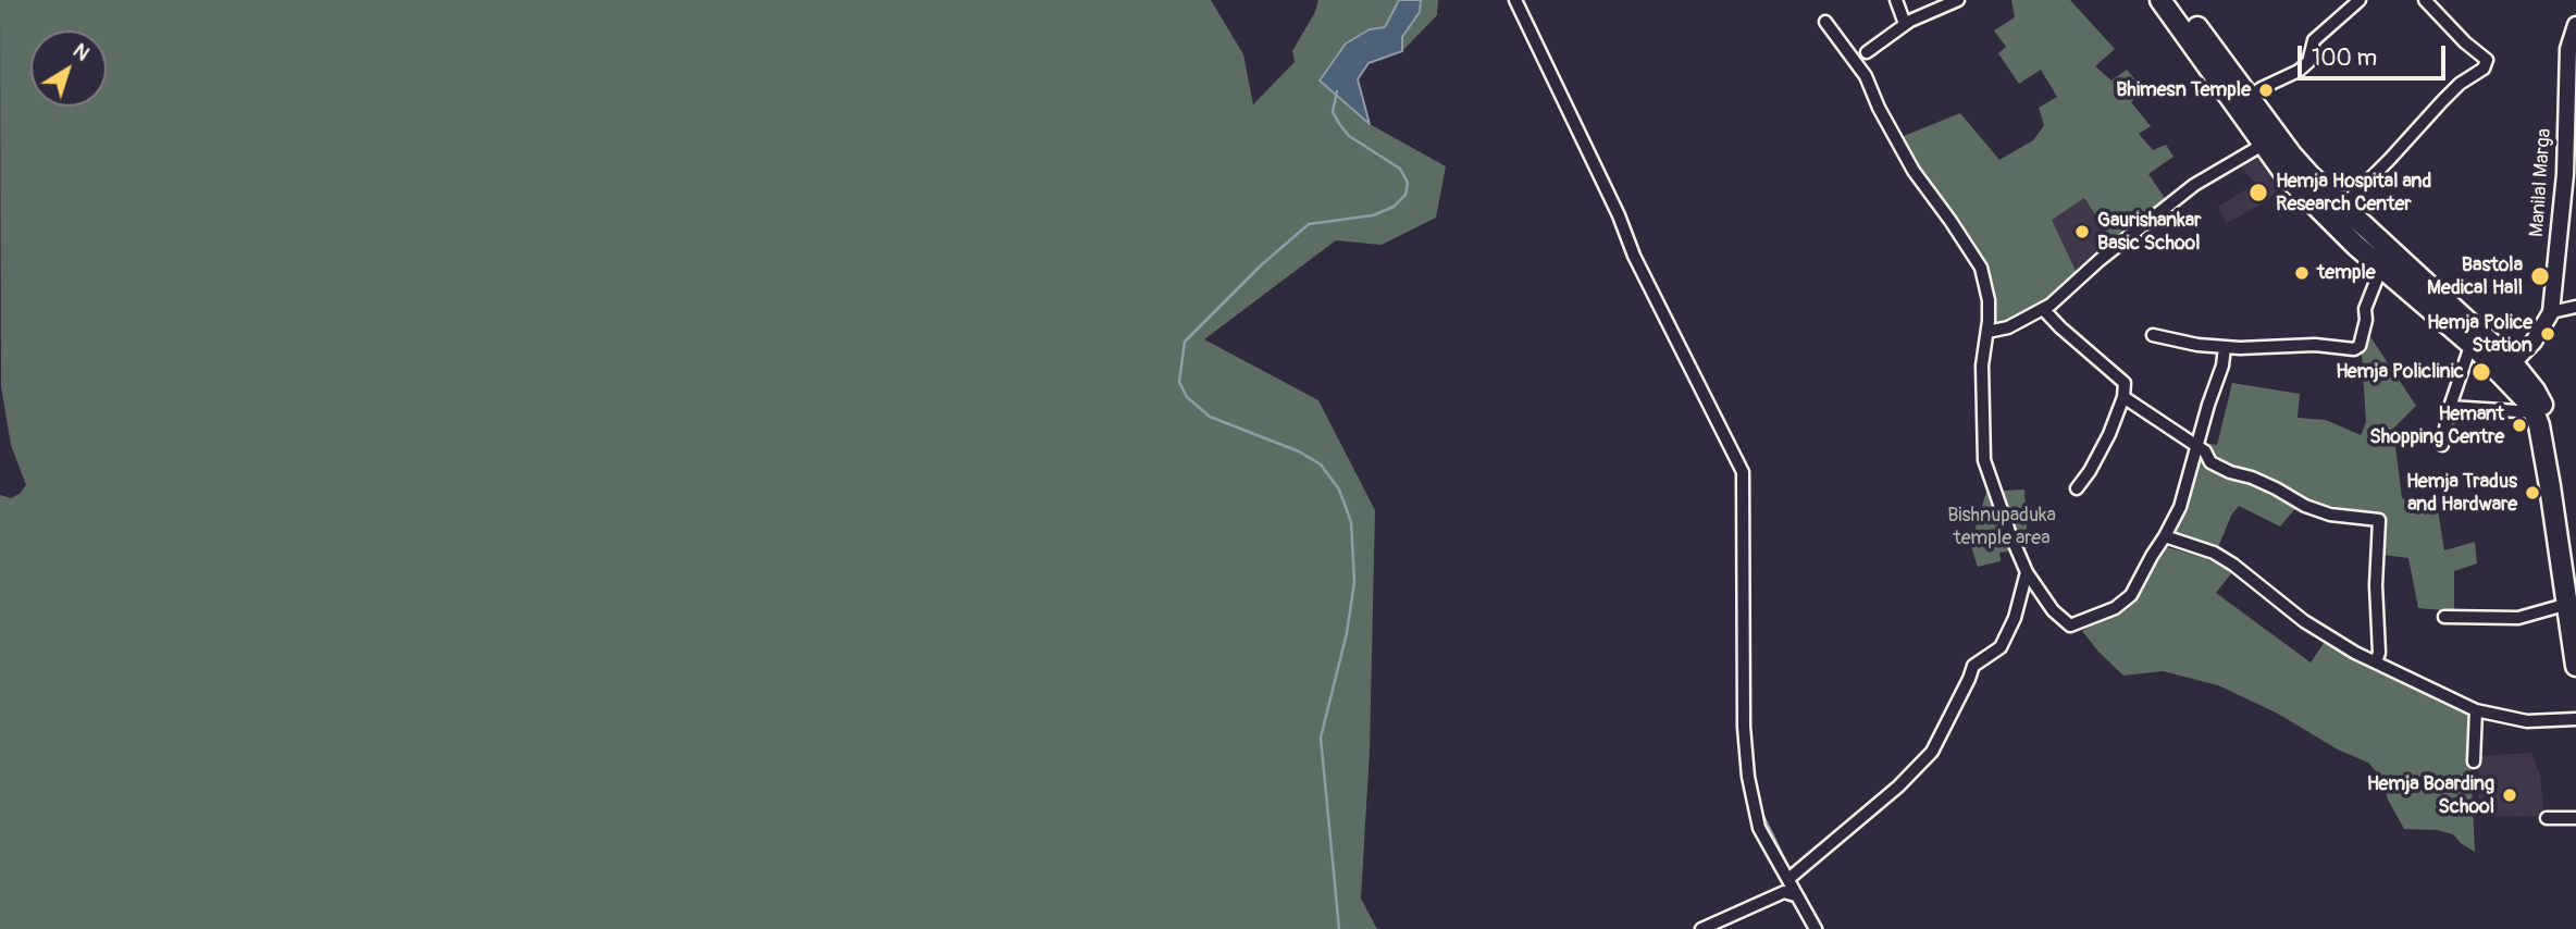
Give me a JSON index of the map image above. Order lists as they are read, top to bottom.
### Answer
{
  "streets": {
    "street": ["Manilal Marga"]
  },
  "parks": ["Bishnupaduka temple area"],
  "places": [
    "Bhimesn Temple",
    "Hemja Hospital and Research Center",
    "Gaurishankar Basic School",
    "temple",
    "Bastola Medical Hall",
    "Hemja Police Station",
    "Hemja Policlinic",
    "Hemant Shopping Centre",
    "Hemja Tradus and Hardware",
    "Hemja Boarding School"
  ],
  "scale_bar": "100 m",
  "north": "top right"
}
